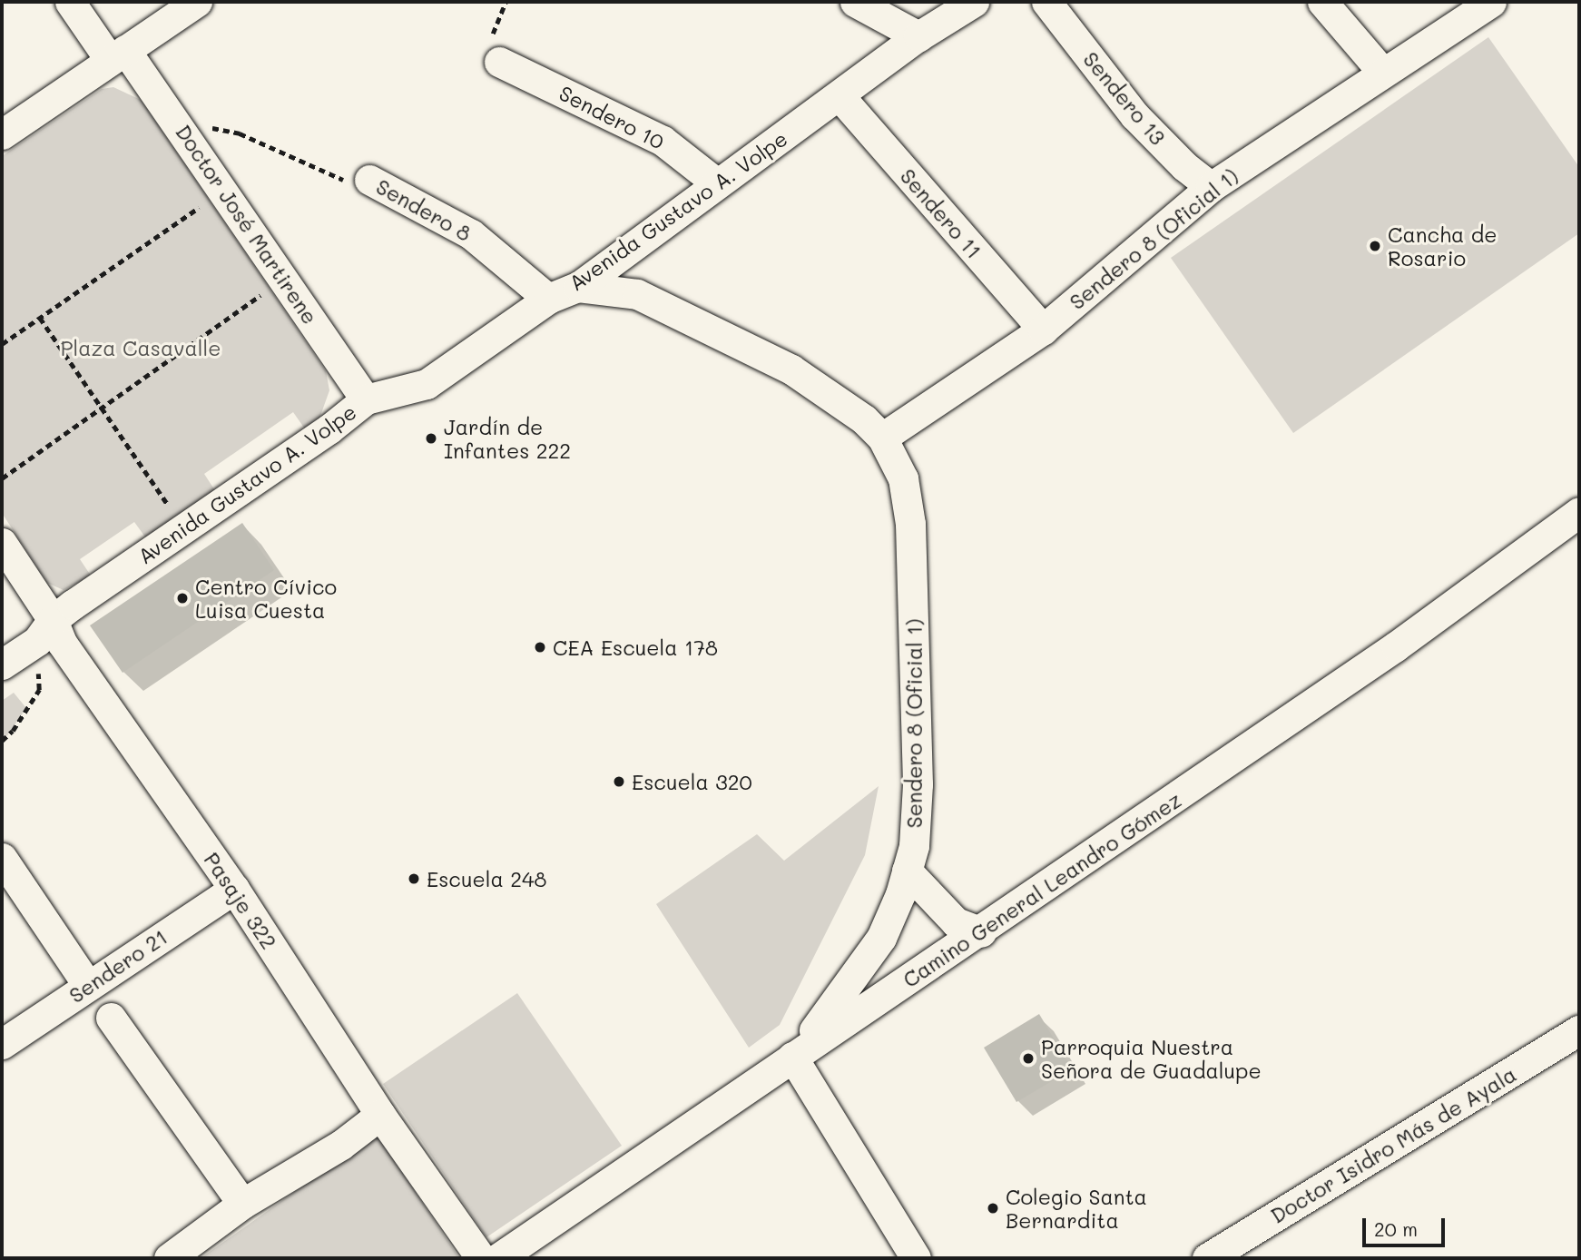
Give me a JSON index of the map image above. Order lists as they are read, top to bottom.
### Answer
{
  "streets": {
    "street": [
      "Sendero 13",
      "Sendero 10",
      "Sendero 8",
      "Avenida Gustavo A. Volpe",
      "Sendero 11",
      "Doctor José Martirene",
      "Sendero 8 (Oficial 1)",
      "Camino General Leandro Gómez",
      "Pasaje 322",
      "Sendero 21",
      "Doctor Isidro Más de Ayala"
    ]
  },
  "crossings": [
    ["Sendero 13", "Sendero 8 (Oficial 1)"],
    ["Sendero 10", "Avenida Gustavo A. Volpe"],
    ["Sendero 8", "Avenida Gustavo A. Volpe"],
    ["Sendero 8", "Doctor José Martirene"],
    ["Avenida Gustavo A. Volpe", "Sendero 11"],
    ["Avenida Gustavo A. Volpe", "Doctor José Martirene"],
    ["Avenida Gustavo A. Volpe", "Sendero 8 (Oficial 1)"],
    ["Avenida Gustavo A. Volpe", "Pasaje 322"],
    ["Sendero 11", "Sendero 8 (Oficial 1)"],
    ["Sendero 8 (Oficial 1)", "Camino General Leandro Gómez"],
    ["Pasaje 322", "Sendero 21"]
  ],
  "parks": ["Plaza Casavalle"],
  "places": [
    "Cancha de Rosario",
    "Jardín de Infantes 222",
    "Centro Cívico Luisa Cuesta",
    "CEA Escuela 178",
    "Escuela 320",
    "Escuela 248",
    "Parroquia Nuestra Señora de Guadalupe",
    "Colegio Santa Bernardita"
  ],
  "scale_bar": "20 m"
}
